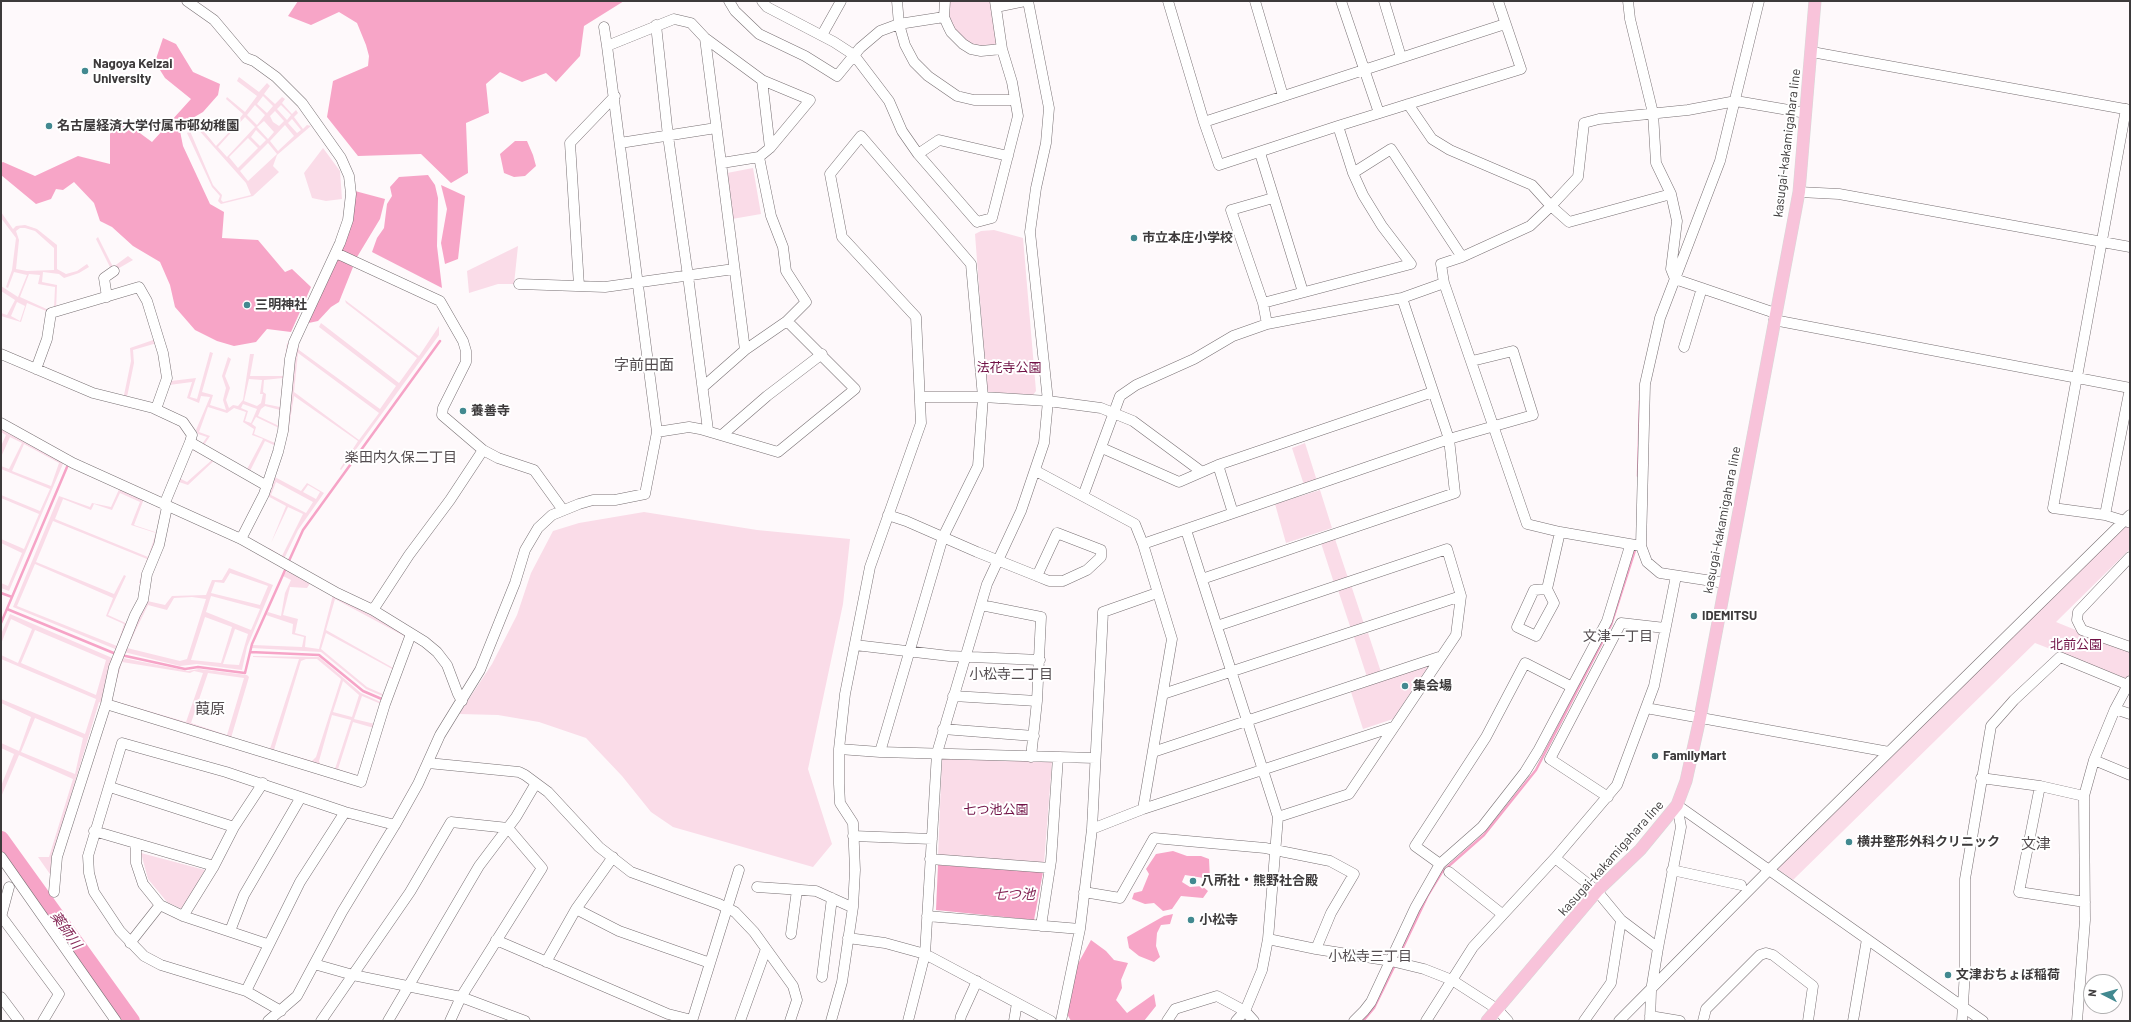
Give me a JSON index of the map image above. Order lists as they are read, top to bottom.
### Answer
{
  "streets": {
    "main road": ["kasugai-kakamigahara line"]
  },
  "districts": [
    "字前田面",
    "楽田内久保二丁目",
    "文津一丁目",
    "小松寺二丁目",
    "葭原",
    "文津",
    "小松寺三丁目"
  ],
  "water": ["七つ池", "薬師川"],
  "parks": ["法花寺公園", "北前公園", "七つ池公園"],
  "places": [
    "Nagoya Keizai University",
    "名古屋経済大学付属市邨幼稚園",
    "市立本庄小学校",
    "三明神社",
    "養善寺",
    "IDEMITSU",
    "集会場",
    "FamilyMart",
    "横井整形外科クリニック",
    "八所社・熊野社合殿",
    "小松寺",
    "文津おちょぼ稲荷"
  ],
  "north": "left"
}
